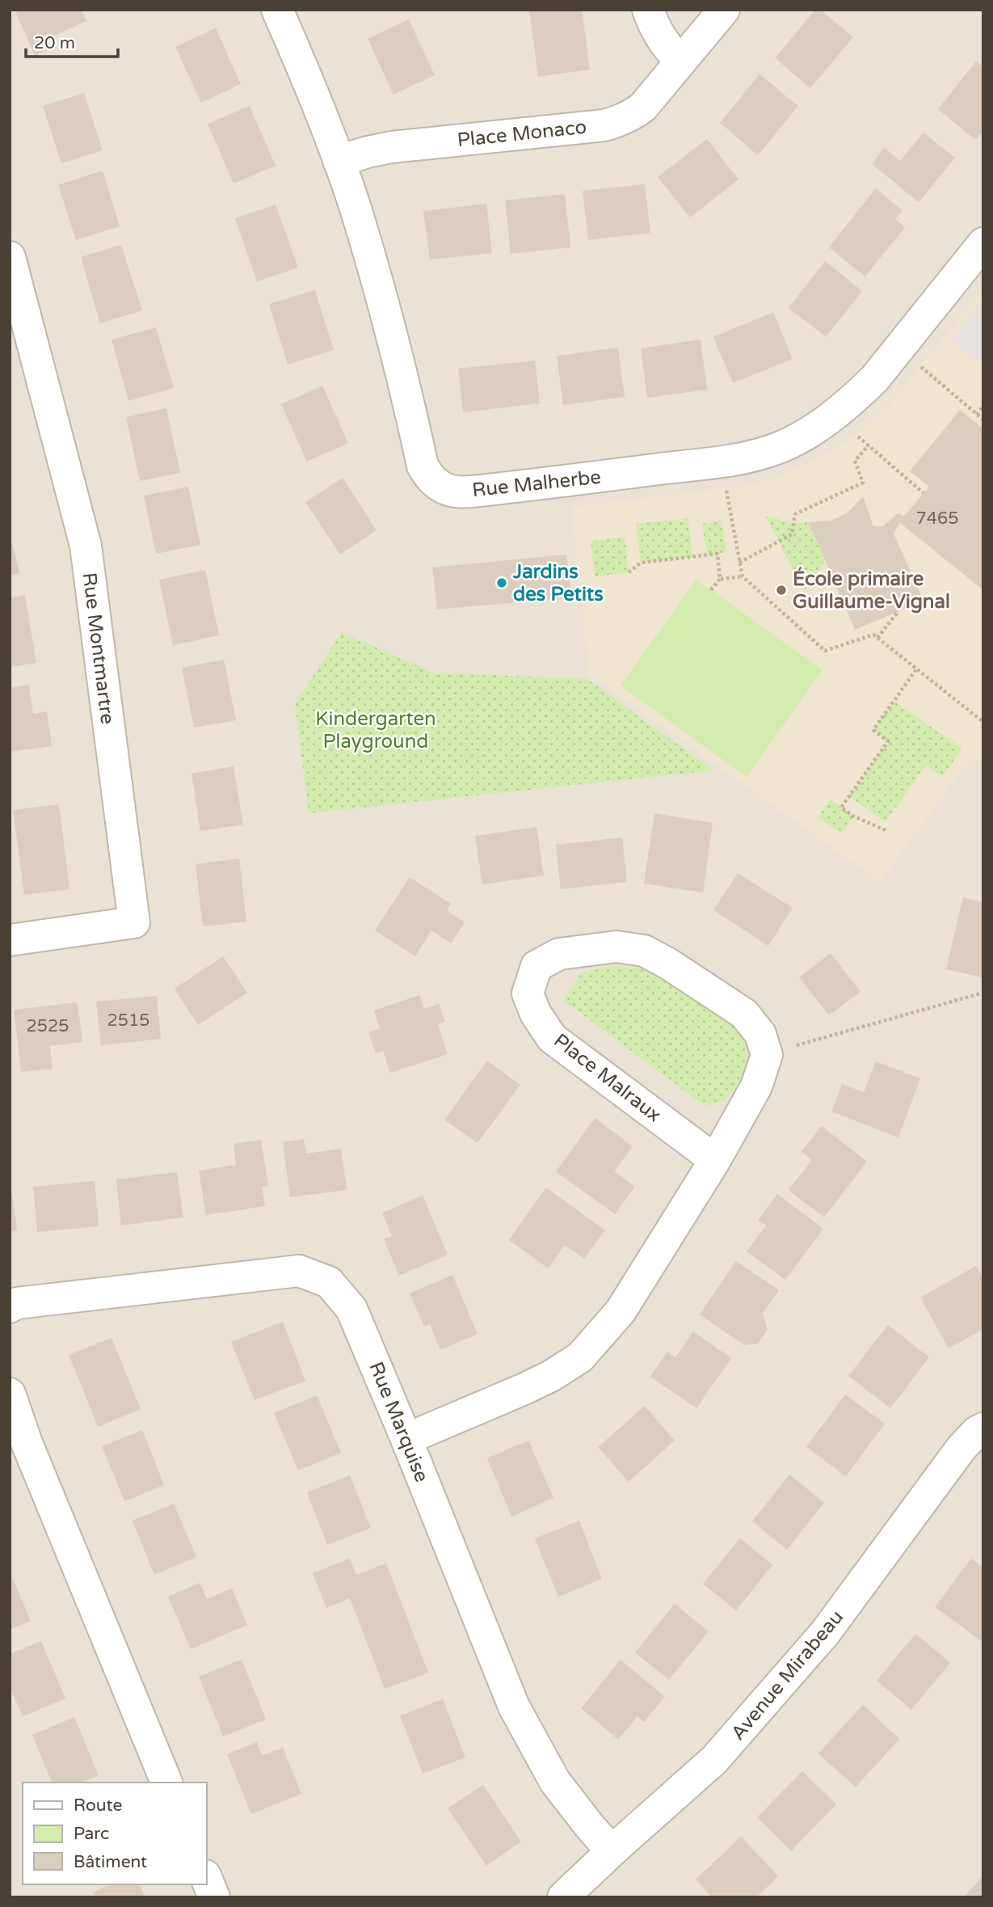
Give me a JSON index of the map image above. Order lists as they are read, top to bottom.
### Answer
{
  "streets": {
    "street": [
      "Place Monaco",
      "Rue Malherbe",
      "Rue Montmartre",
      "Place Malraux",
      "Rue Marquise",
      "Avenue Mirabeau"
    ]
  },
  "crossings": [
    ["Place Monaco", "Rue Malherbe"],
    ["Place Malraux", "Rue Marquise"],
    ["Rue Marquise", "Avenue Mirabeau"]
  ],
  "parks": ["Kindergarten Playground"],
  "places": ["Jardins des Petits", "École primaire Guillaume-Vignal"],
  "house_numbers": ["7465", "2515", "2525"],
  "legend": ["Route", "Parc", "Bâtiment"],
  "scale_bar": "20 m"
}
